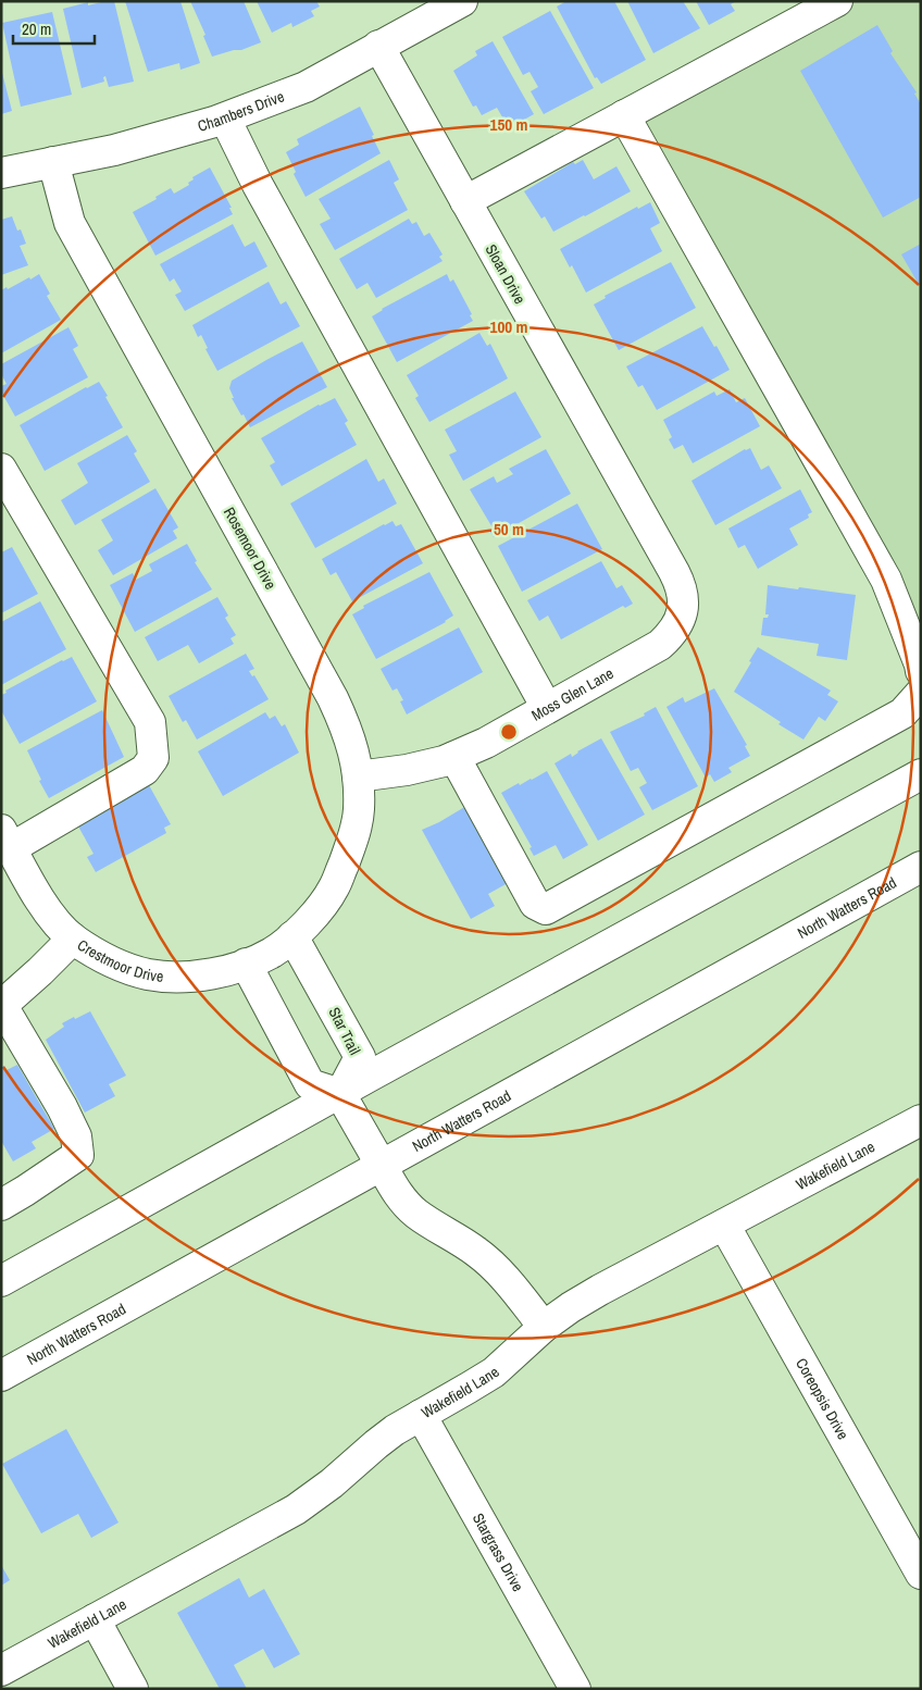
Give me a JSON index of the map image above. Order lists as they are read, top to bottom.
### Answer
{
  "streets": {
    "street": [
      "Chambers Drive",
      "Sloan Drive",
      "Rosemoor Drive",
      "Moss Glen Lane",
      "North Watters Road",
      "Crestmoor Drive",
      "Star Trail",
      "Wakefield Lane",
      "Coreopsis Drive",
      "Stargrass Drive"
    ]
  },
  "crossings": [
    ["Chambers Drive", "Sloan Drive"],
    ["Chambers Drive", "Rosemoor Drive"],
    ["Sloan Drive", "Moss Glen Lane"],
    ["Rosemoor Drive", "Moss Glen Lane"],
    ["Rosemoor Drive", "Crestmoor Drive"],
    ["Rosemoor Drive", "Star Trail"],
    ["Crestmoor Drive", "Star Trail"],
    ["Wakefield Lane", "Coreopsis Drive"],
    ["Wakefield Lane", "Stargrass Drive"]
  ],
  "scale_bar": "20 m",
  "rings": ["150 m", "100 m", "50 m"]
}
